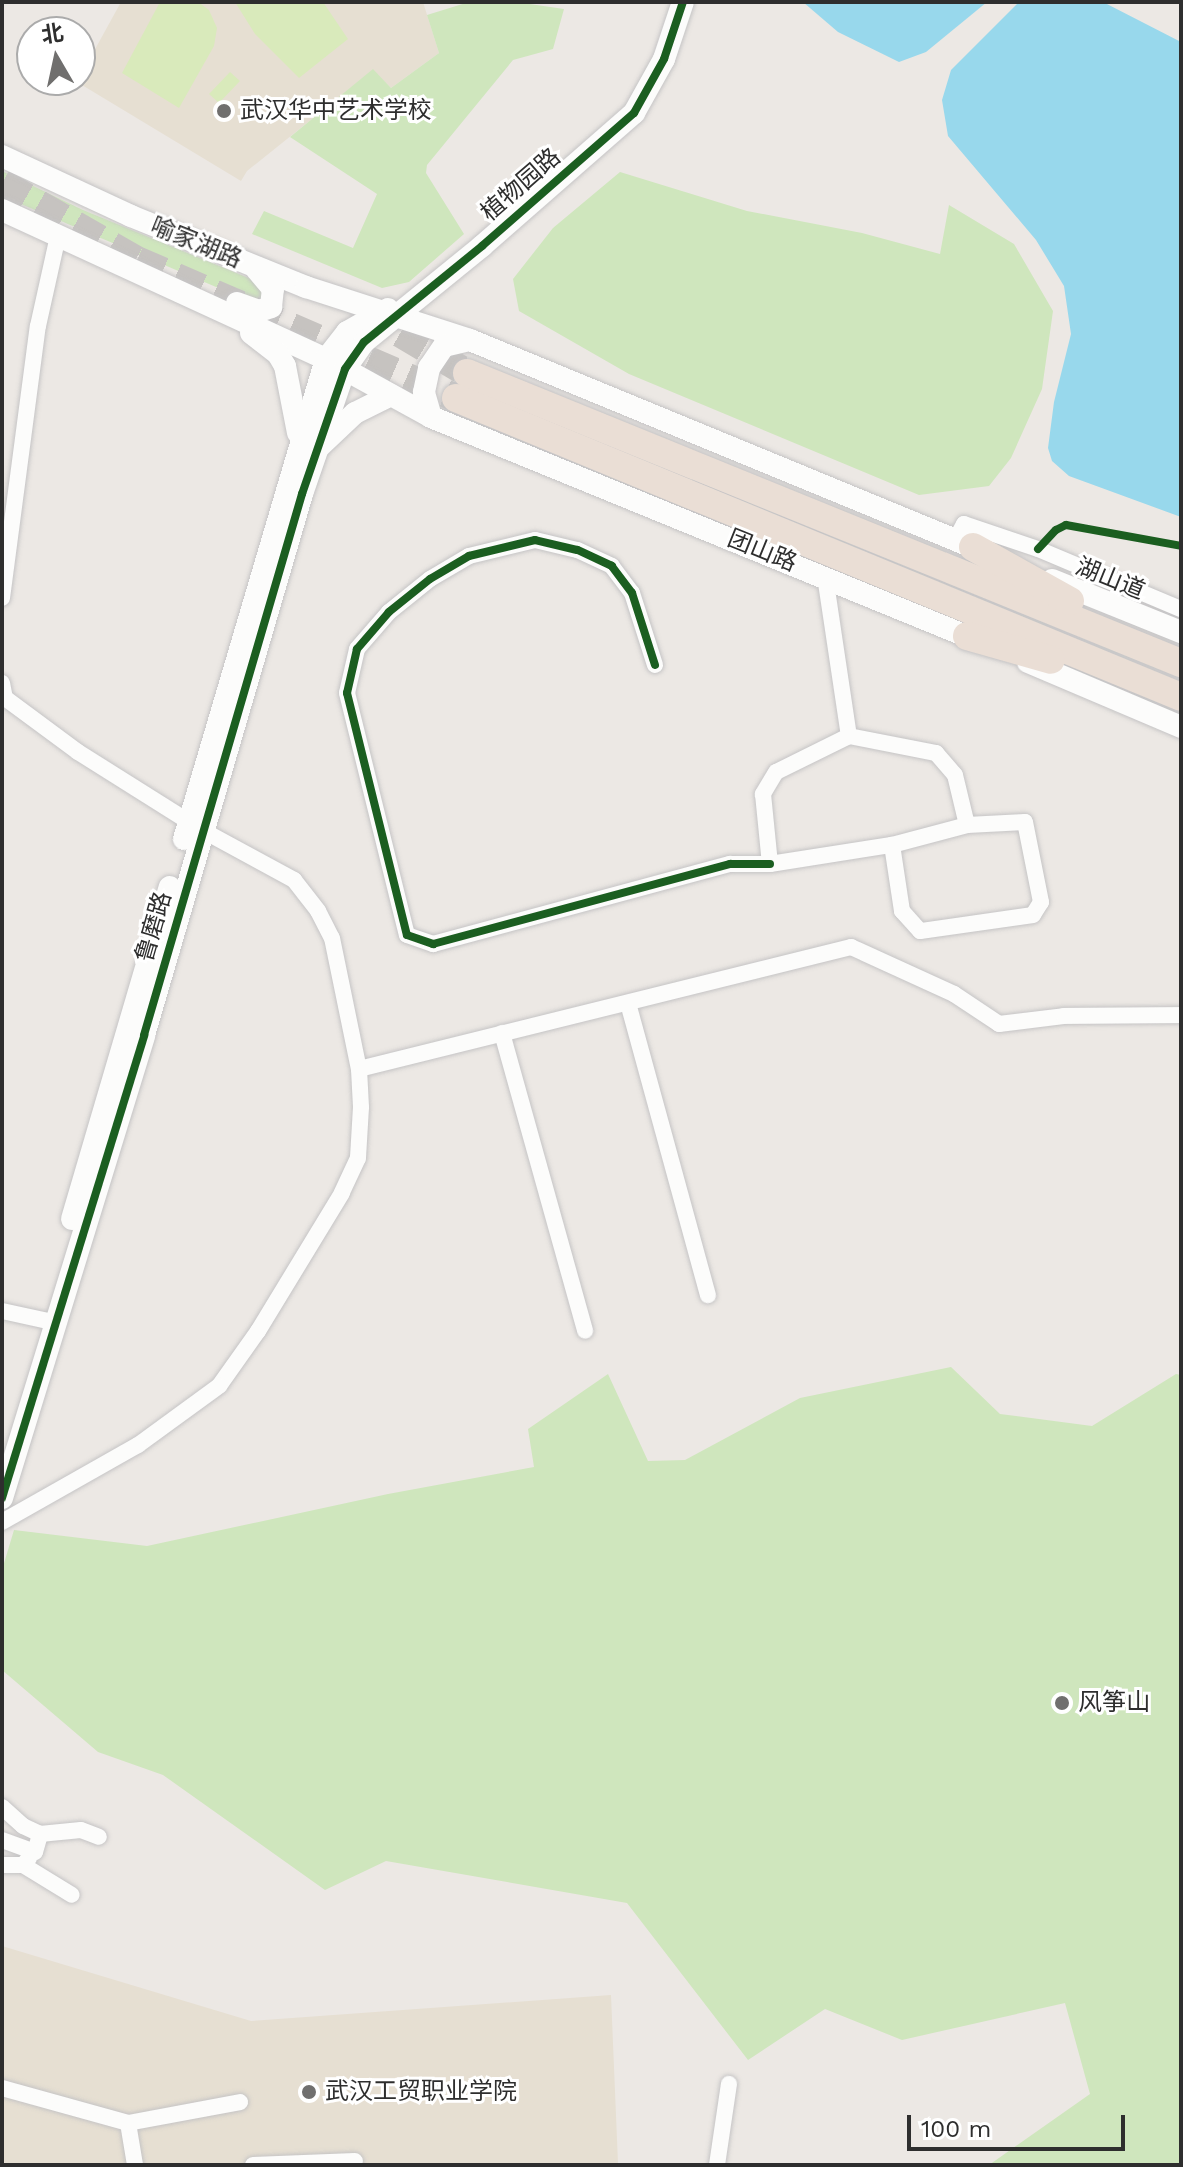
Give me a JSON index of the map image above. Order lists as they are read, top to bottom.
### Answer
{
  "streets": {
    "highway": ["团山路"],
    "main road": ["植物园路", "喻家湖路", "鲁磨路"],
    "street": ["湖山道"]
  },
  "crossings": [
    ["植物园路", "喻家湖路"],
    ["植物园路", "团山路"],
    ["植物园路", "鲁磨路"],
    ["喻家湖路", "团山路"],
    ["喻家湖路", "鲁磨路"],
    ["团山路", "鲁磨路"]
  ],
  "places": ["武汉华中艺术学校", "风筝山", "武汉工贸职业学院"],
  "scale_bar": "100 m",
  "north": "top"
}
